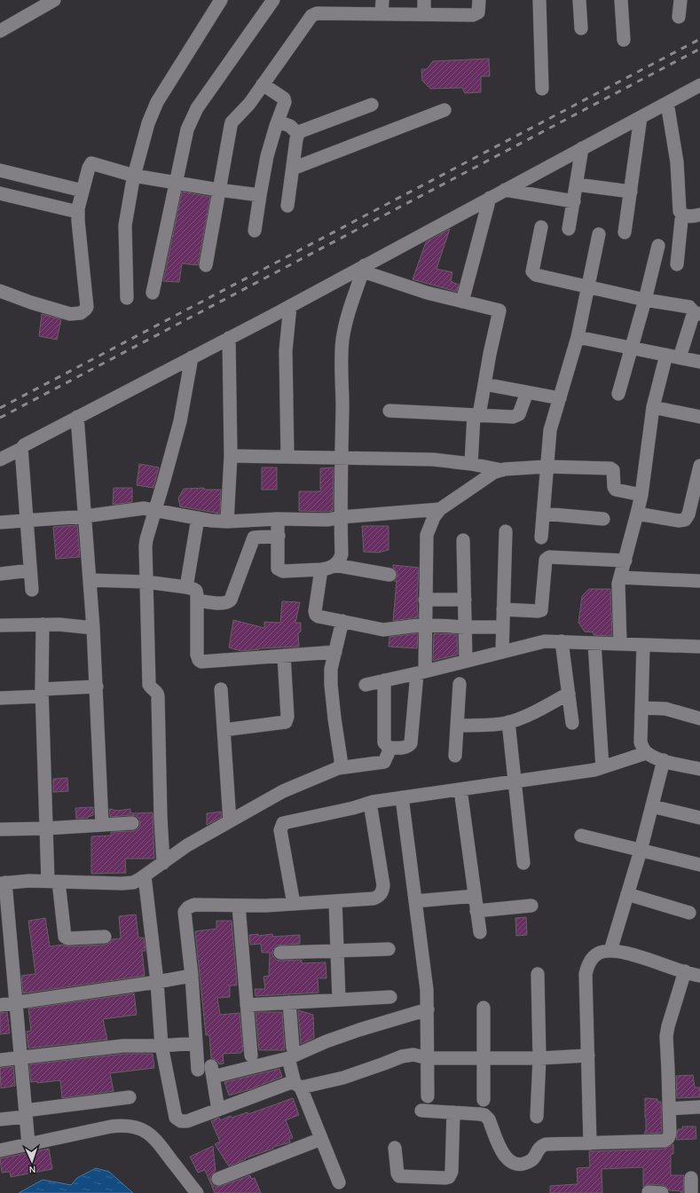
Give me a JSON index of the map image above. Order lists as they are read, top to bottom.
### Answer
{
  "north": "bottom"
}
